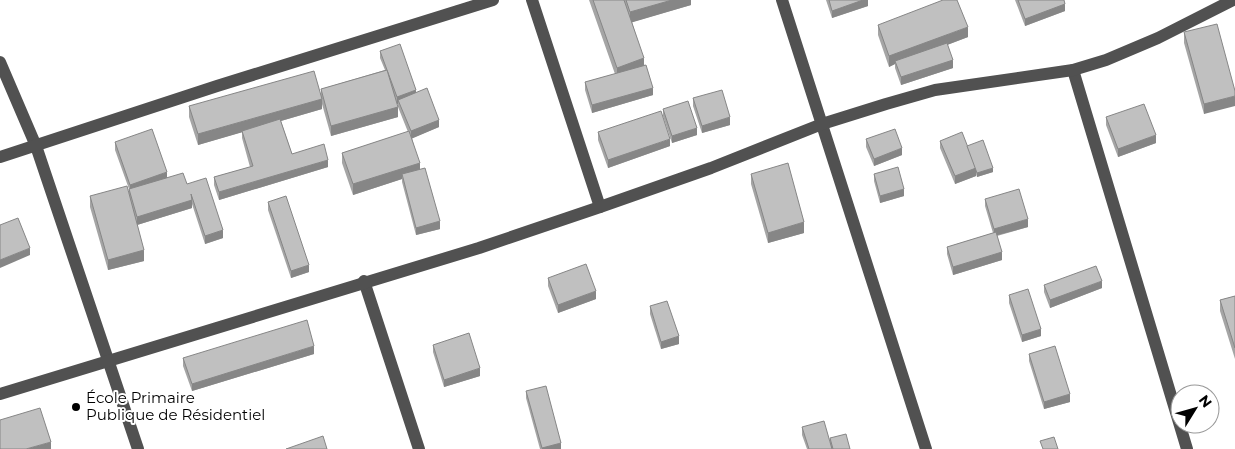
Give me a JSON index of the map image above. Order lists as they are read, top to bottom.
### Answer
{
  "places": ["École Primaire Publique de Résidentiel"],
  "north": "top right"
}
